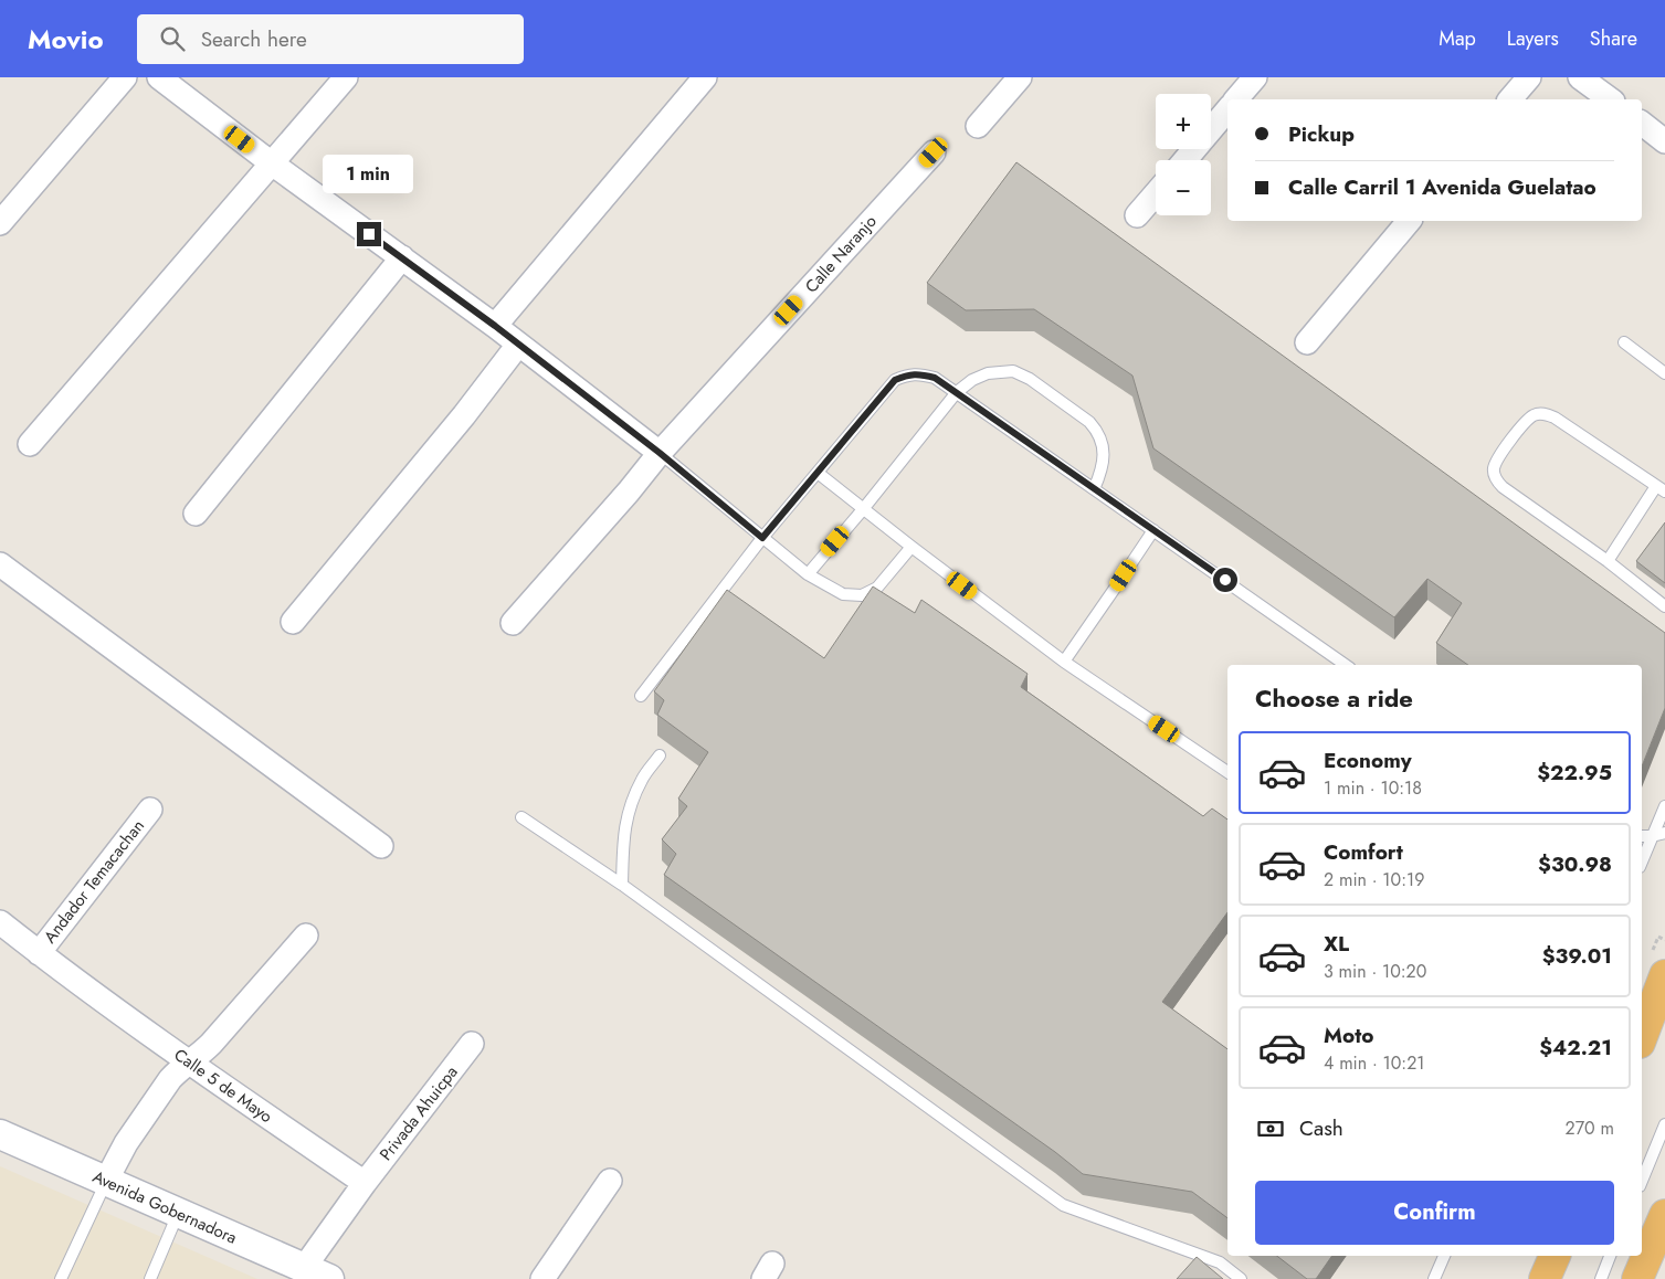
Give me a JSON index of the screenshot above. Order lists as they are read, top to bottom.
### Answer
{
  "streets": {
    "street": [
      "Calle Naranjo",
      "Andador Temacachan",
      "Calle 5 de Mayo",
      "Privada Ahuicpa",
      "Avenida Gobernadora"
    ]
  },
  "crossings": [
    ["Andador Temacachan", "Calle 5 de Mayo"],
    ["Calle 5 de Mayo", "Privada Ahuicpa"]
  ],
  "page": {
    "header": "Movio",
    "search": "Search here",
    "nav": ["Map", "Layers", "Share"],
    "map_buttons": ["+", "−"],
    "banner": ["Pickup", "Calle Carril 1 Avenida Guelatao"],
    "bubble": "1 min",
    "heading": "Choose a ride",
    "list": [
      {
        "name": "Economy",
        "note": "1 min · 10:18",
        "value": "$22.95"
      },
      {
        "name": "Comfort",
        "note": "2 min · 10:19",
        "value": "$30.98"
      },
      {
        "name": "XL",
        "note": "3 min · 10:20",
        "value": "$39.01"
      },
      {
        "name": "Moto",
        "note": "4 min · 10:21",
        "value": "$42.21"
      }
    ],
    "pay": ["Cash", "270 m"],
    "buttons": "Confirm"
  }
}
